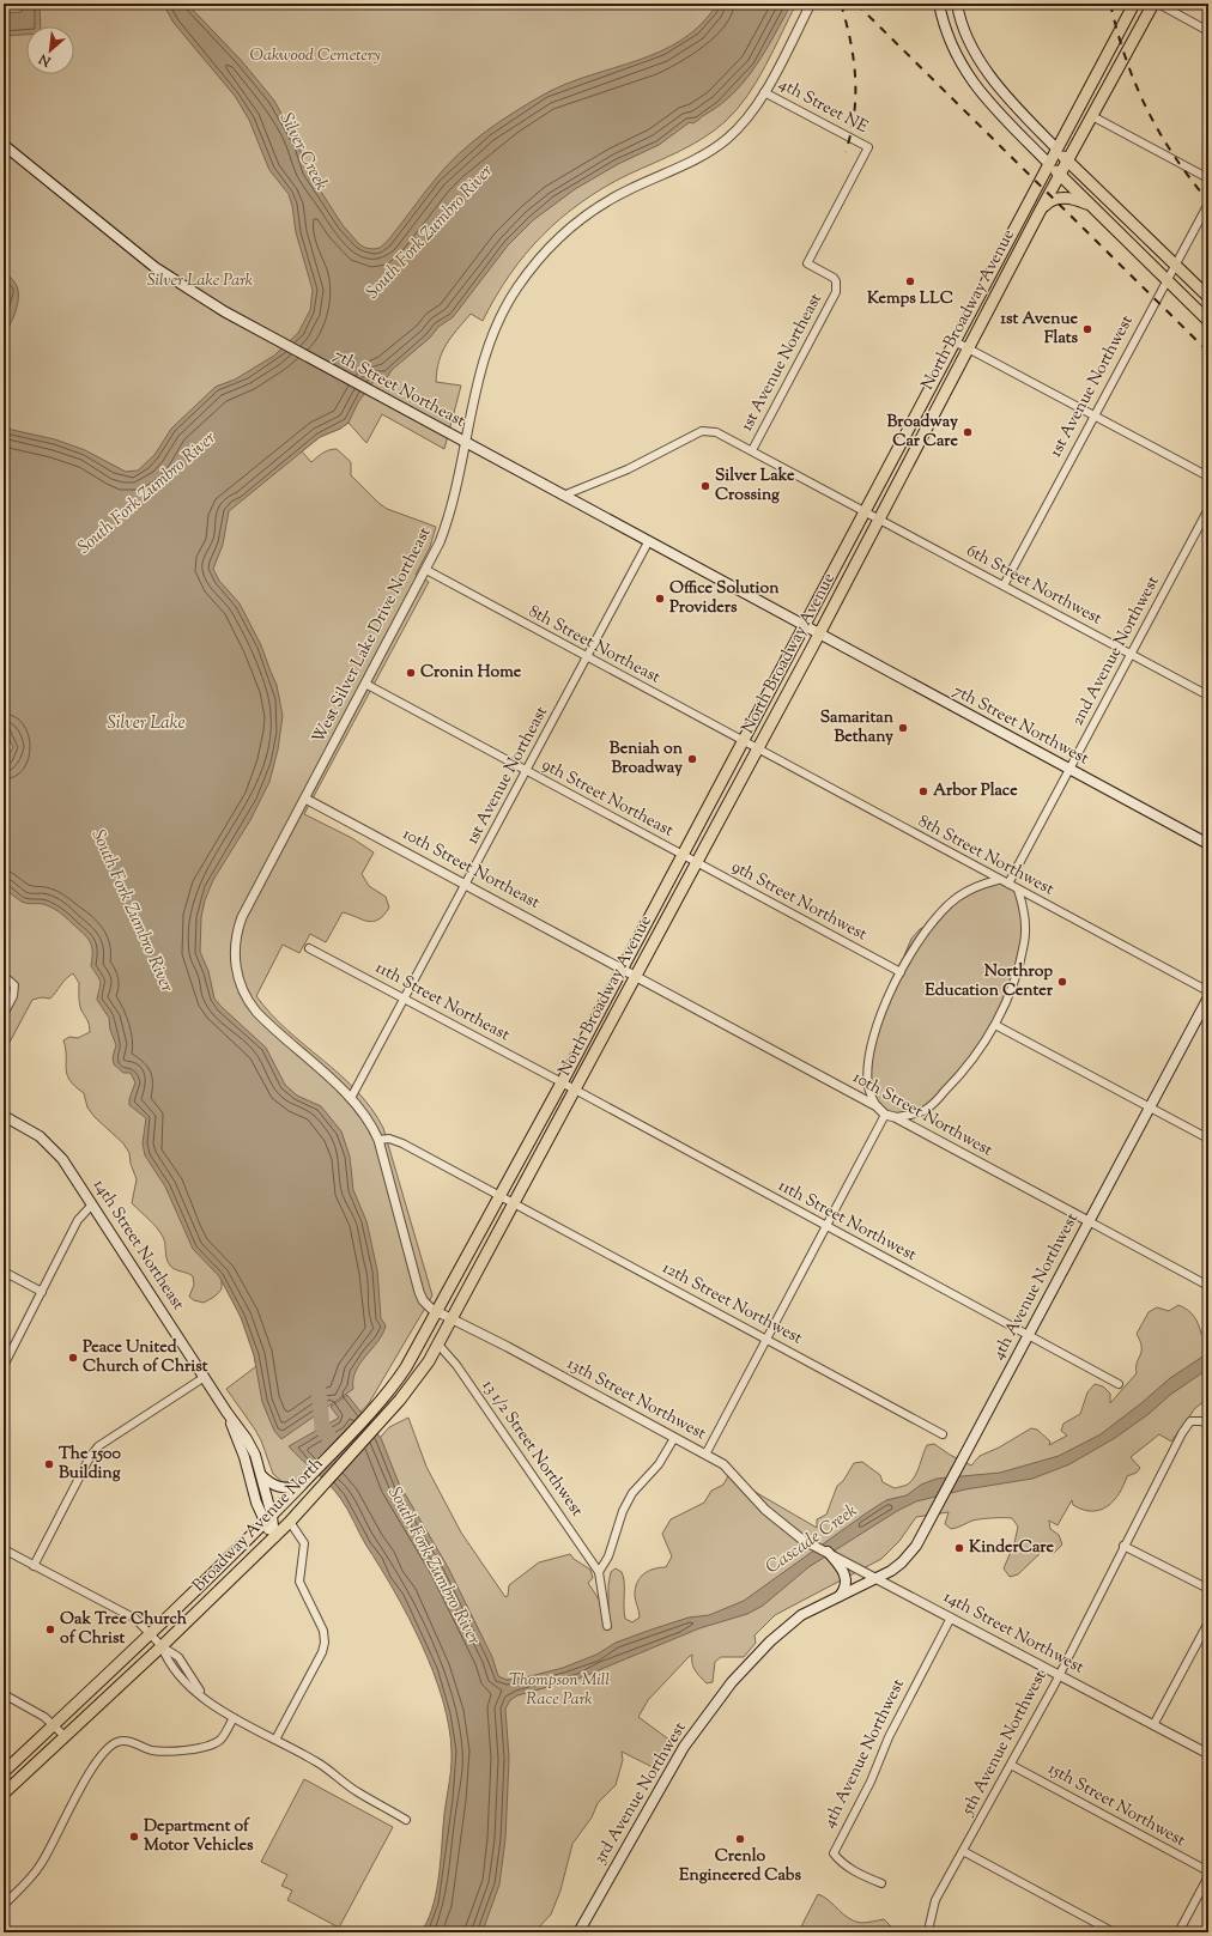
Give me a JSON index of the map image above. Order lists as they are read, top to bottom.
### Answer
{
  "streets": {
    "main road": [
      "North Broadway Avenue",
      "7th Street Northeast",
      "7th Street Northwest",
      "14th Street Northeast",
      "4th Avenue Northwest",
      "Broadway Avenue North",
      "3rd Avenue Northwest"
    ],
    "street": [
      "4th Street NE",
      "1st Avenue Northeast",
      "1st Avenue Northwest",
      "6th Street Northwest",
      "West Silver Lake Drive Northeast",
      "8th Street Northeast",
      "2nd Avenue Northwest",
      "9th Street Northeast",
      "8th Street Northwest",
      "10th Street Northeast",
      "9th Street Northwest",
      "11th Street Northeast",
      "10th Street Northwest",
      "11th Street Northwest",
      "12th Street Northwest",
      "13th Street Northwest",
      "13 1/2 Street Northwest",
      "14th Street Northwest",
      "5th Avenue Northwest",
      "15th Street Northwest"
    ]
  },
  "crossings": [
    ["4th Street NE", "1st Avenue Northeast"],
    ["4th Street NE", "West Silver Lake Drive Northeast"],
    ["North Broadway Avenue", "7th Street Northeast"],
    ["North Broadway Avenue", "6th Street Northwest"],
    ["North Broadway Avenue", "West Silver Lake Drive Northeast"],
    ["North Broadway Avenue", "8th Street Northeast"],
    ["North Broadway Avenue", "7th Street Northwest"],
    ["North Broadway Avenue", "9th Street Northeast"],
    ["North Broadway Avenue", "8th Street Northwest"],
    ["North Broadway Avenue", "10th Street Northeast"],
    ["North Broadway Avenue", "9th Street Northwest"],
    ["North Broadway Avenue", "11th Street Northeast"],
    ["North Broadway Avenue", "10th Street Northwest"],
    ["North Broadway Avenue", "11th Street Northwest"],
    ["North Broadway Avenue", "12th Street Northwest"],
    ["North Broadway Avenue", "13th Street Northwest"],
    ["North Broadway Avenue", "Broadway Avenue North"],
    ["1st Avenue Northeast", "7th Street Northeast"],
    ["1st Avenue Northeast", "6th Street Northwest"],
    ["1st Avenue Northeast", "West Silver Lake Drive Northeast"],
    ["1st Avenue Northeast", "8th Street Northeast"],
    ["1st Avenue Northeast", "9th Street Northeast"],
    ["1st Avenue Northeast", "10th Street Northeast"],
    ["1st Avenue Northeast", "11th Street Northeast"],
    ["1st Avenue Northwest", "6th Street Northwest"],
    ["7th Street Northeast", "West Silver Lake Drive Northeast"],
    ["7th Street Northeast", "7th Street Northwest"],
    ["6th Street Northwest", "2nd Avenue Northwest"],
    ["West Silver Lake Drive Northeast", "8th Street Northeast"],
    ["West Silver Lake Drive Northeast", "9th Street Northeast"],
    ["West Silver Lake Drive Northeast", "10th Street Northeast"],
    ["West Silver Lake Drive Northeast", "12th Street Northwest"],
    ["West Silver Lake Drive Northeast", "13th Street Northwest"],
    ["West Silver Lake Drive Northeast", "Broadway Avenue North"],
    ["8th Street Northeast", "8th Street Northwest"],
    ["2nd Avenue Northwest", "7th Street Northwest"],
    ["2nd Avenue Northwest", "8th Street Northwest"],
    ["9th Street Northeast", "9th Street Northwest"],
    ["10th Street Northeast", "10th Street Northwest"],
    ["11th Street Northeast", "11th Street Northwest"],
    ["10th Street Northwest", "4th Avenue Northwest"],
    ["11th Street Northwest", "4th Avenue Northwest"],
    ["14th Street Northeast", "Broadway Avenue North"],
    ["4th Avenue Northwest", "14th Street Northwest"],
    ["4th Avenue Northwest", "3rd Avenue Northwest"],
    ["13th Street Northwest", "Broadway Avenue North"],
    ["13th Street Northwest", "14th Street Northwest"],
    ["13 1/2 Street Northwest", "Broadway Avenue North"],
    ["14th Street Northwest", "5th Avenue Northwest"],
    ["14th Street Northwest", "3rd Avenue Northwest"],
    ["5th Avenue Northwest", "15th Street Northwest"]
  ],
  "water": [
    "Silver Creek",
    "South Fork Zumbro River",
    "Silver Lake",
    "Cascade Creek"
  ],
  "parks": ["Oakwood Cemetery", "Silver Lake Park", "Thompson Mill Race Park"],
  "places": [
    "Kemps LLC",
    "1st Avenue Flats",
    "Broadway Car Care",
    "Silver Lake Crossing",
    "Office Solution Providers",
    "Cronin Home",
    "Samaritan Bethany",
    "Beniah on Broadway",
    "Arbor Place",
    "Northrop Education Center",
    "Peace United Church of Christ",
    "The 1500 Building",
    "KinderCare",
    "Oak Tree Church of Christ",
    "Department of Motor Vehicles",
    "Crenlo Engineered Cabs"
  ],
  "north": "bottom left"
}
